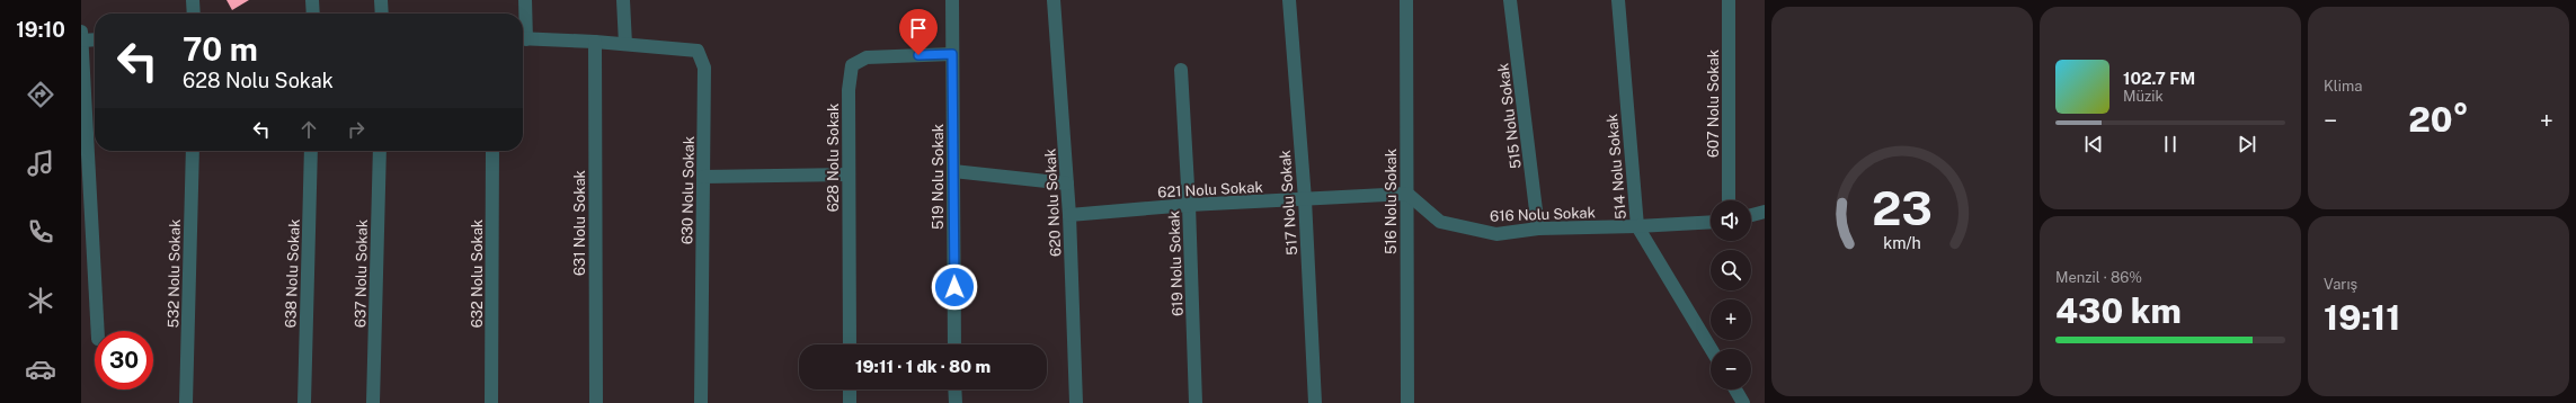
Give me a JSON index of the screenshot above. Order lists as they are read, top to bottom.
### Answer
{
  "streets": {
    "street": [
      "607 Nolu Sokak",
      "515 Nolu Sokak",
      "628 Nolu Sokak",
      "514 Nolu Sokak",
      "519 Nolu Sokak",
      "621 Nolu Sokak",
      "630 Nolu Sokak",
      "516 Nolu Sokak",
      "620 Nolu Sokak",
      "517 Nolu Sokak",
      "616 Nolu Sokak",
      "631 Nolu Sokak",
      "619 Nolu Sokak",
      "532 Nolu Sokak",
      "638 Nolu Sokak",
      "637 Nolu Sokak",
      "632 Nolu Sokak"
    ]
  },
  "crossings": [
    ["515 Nolu Sokak", "616 Nolu Sokak"],
    ["628 Nolu Sokak", "519 Nolu Sokak"],
    ["514 Nolu Sokak", "616 Nolu Sokak"],
    ["621 Nolu Sokak", "516 Nolu Sokak"],
    ["621 Nolu Sokak", "620 Nolu Sokak"],
    ["621 Nolu Sokak", "517 Nolu Sokak"],
    ["621 Nolu Sokak", "616 Nolu Sokak"],
    ["621 Nolu Sokak", "619 Nolu Sokak"],
    ["516 Nolu Sokak", "616 Nolu Sokak"]
  ],
  "page": {
    "tabs": "19:10",
    "tile": [
      "Klima",
      ["Menzil · 86%", "430 km"],
      ["Varış", "19:11"]
    ],
    "turn": ["70 m", "628 Nolu Sokak"],
    "song": ["102.7 FM", "Müzik"],
    "heat": ["−", "20°", "+"],
    "map_buttons": ["+", "−"],
    "limit": "30",
    "trip": "19:11 · 1 dk · 80 m",
    "gauge": ["23", "km/h"]
  }
}
